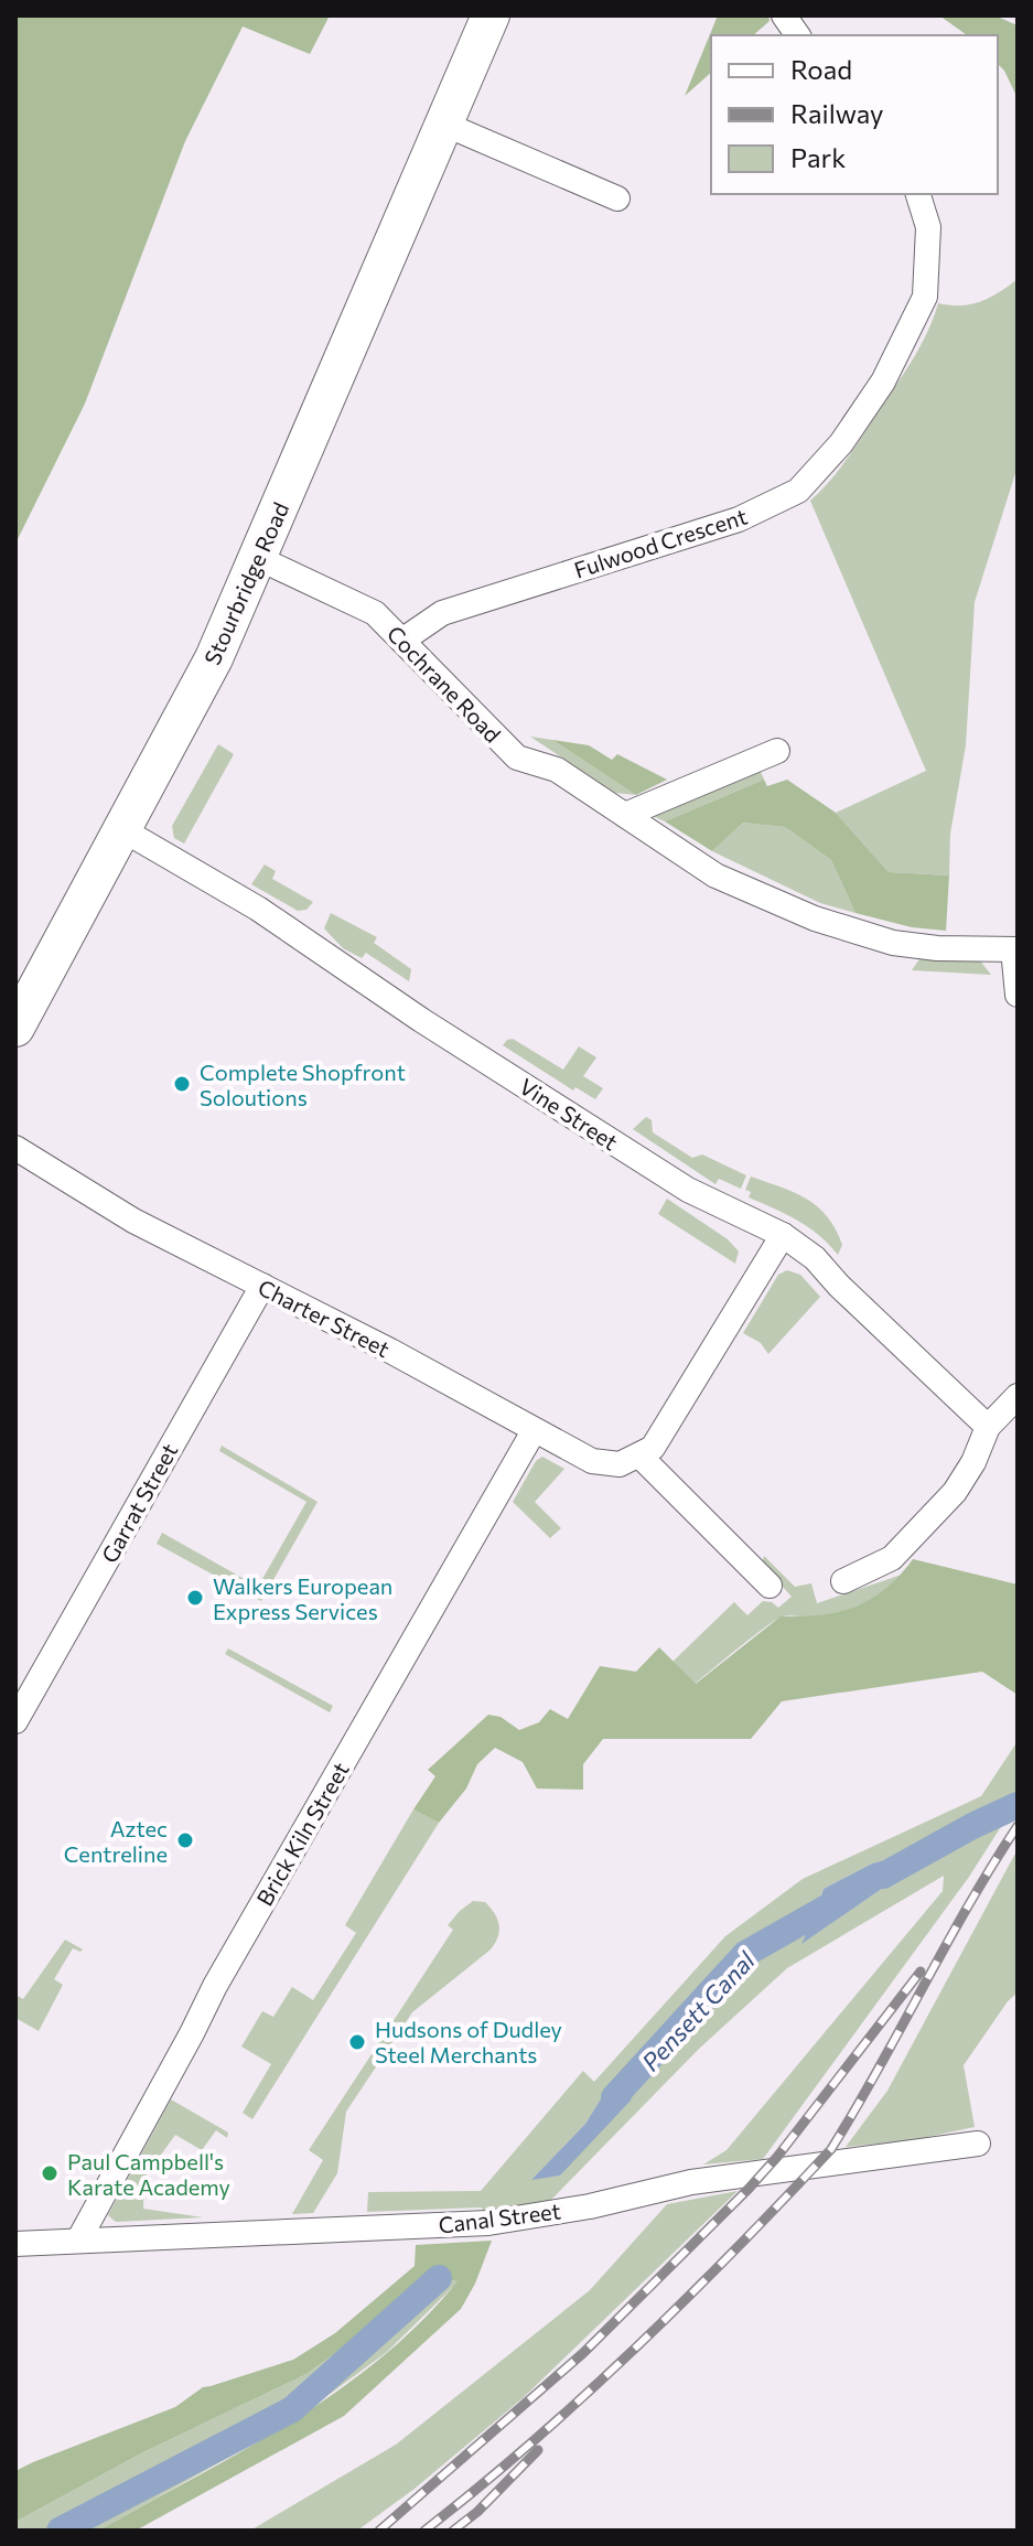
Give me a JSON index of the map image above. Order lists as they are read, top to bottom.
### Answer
{
  "streets": {
    "main road": ["Stourbridge Road"],
    "street": [
      "Fulwood Crescent",
      "Cochrane Road",
      "Vine Street",
      "Charter Street",
      "Garrat Street",
      "Brick Kiln Street",
      "Canal Street"
    ]
  },
  "crossings": [
    ["Fulwood Crescent", "Cochrane Road"],
    ["Stourbridge Road", "Cochrane Road"],
    ["Stourbridge Road", "Vine Street"],
    ["Charter Street", "Garrat Street"],
    ["Charter Street", "Brick Kiln Street"],
    ["Brick Kiln Street", "Canal Street"]
  ],
  "water": ["Pensett Canal"],
  "places": [
    "Complete Shopfront Soloutions",
    "Walkers European Express Services",
    "Aztec Centreline",
    "Hudsons of Dudley Steel Merchants",
    "Paul Campbell's Karate Academy"
  ],
  "legend": ["Road", "Railway", "Park"]
}
